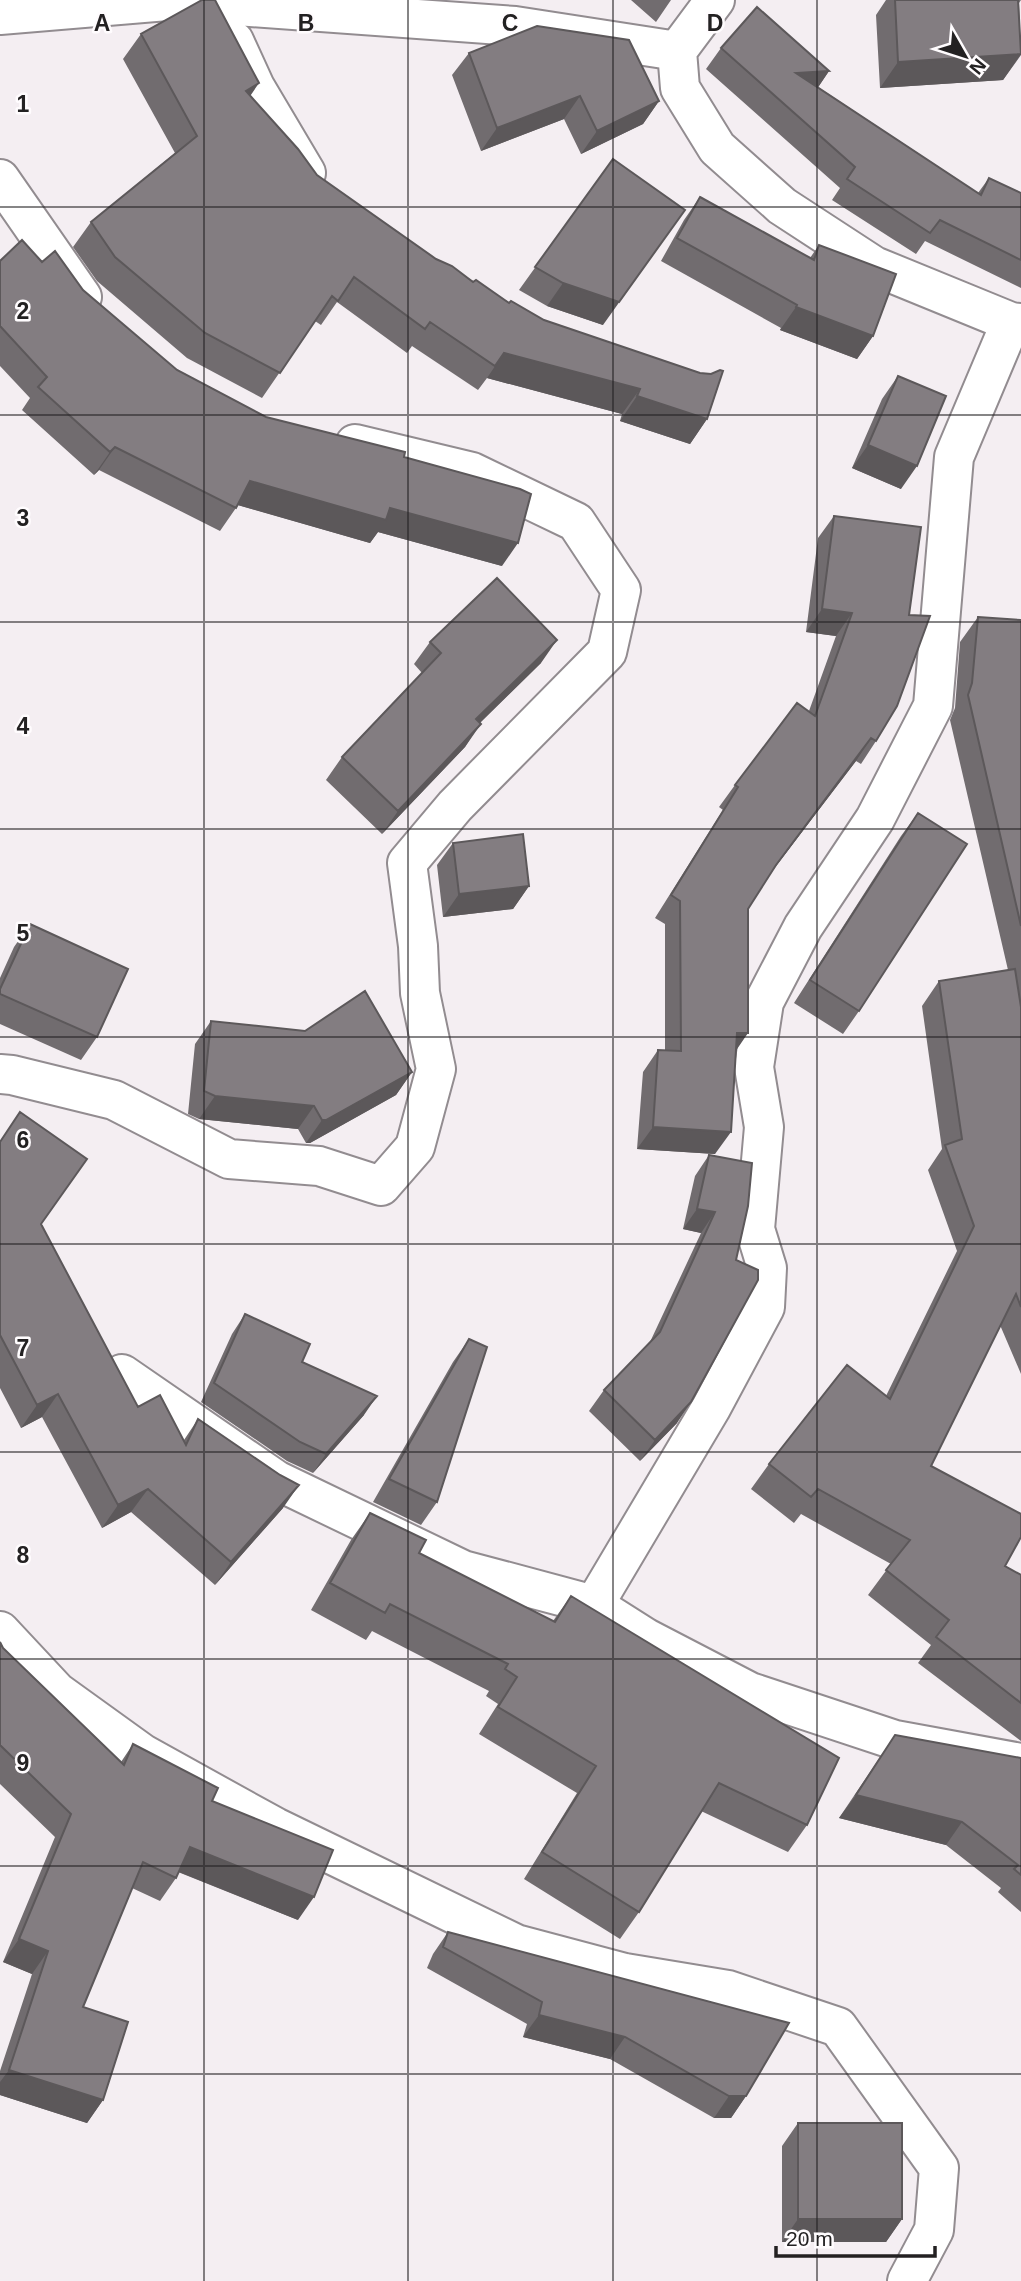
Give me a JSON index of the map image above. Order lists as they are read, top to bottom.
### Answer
{
  "scale_bar": "20 m",
  "north": "bottom right",
  "grid": {
    "columns": [
      "A",
      "B",
      "C",
      "D"
    ],
    "rows": [
      "1",
      "2",
      "3",
      "4",
      "5",
      "6",
      "7",
      "8",
      "9"
    ]
  }
}
